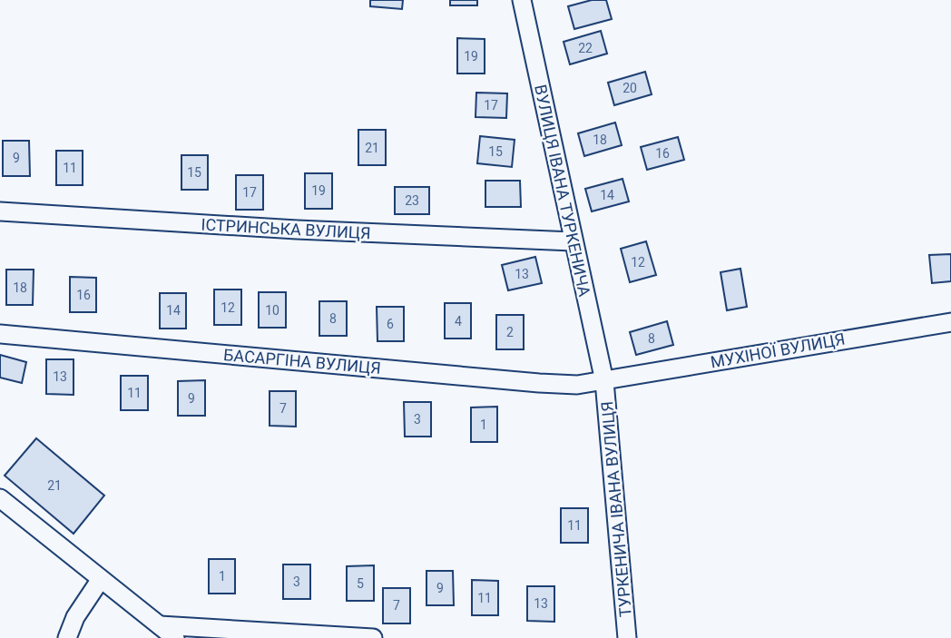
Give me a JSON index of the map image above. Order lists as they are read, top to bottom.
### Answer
{
  "streets": {
    "street": [
      "ВУЛИЦЯ ІВАНА ТУРКЕНИЧА",
      "ІСТРИНСЬКА ВУЛИЦЯ",
      "МУХІНОЇ ВУЛИЦЯ",
      "БАСАРГІНА ВУЛИЦЯ",
      "ТУРКЕНИЧА ІВАНА ВУЛИЦЯ"
    ]
  },
  "crossings": [
    ["ВУЛИЦЯ ІВАНА ТУРКЕНИЧА", "ІСТРИНСЬКА ВУЛИЦЯ"],
    ["ВУЛИЦЯ ІВАНА ТУРКЕНИЧА", "МУХІНОЇ ВУЛИЦЯ"],
    ["ВУЛИЦЯ ІВАНА ТУРКЕНИЧА", "БАСАРГІНА ВУЛИЦЯ"],
    ["ВУЛИЦЯ ІВАНА ТУРКЕНИЧА", "ТУРКЕНИЧА ІВАНА ВУЛИЦЯ"],
    ["МУХІНОЇ ВУЛИЦЯ", "БАСАРГІНА ВУЛИЦЯ"],
    ["МУХІНОЇ ВУЛИЦЯ", "ТУРКЕНИЧА ІВАНА ВУЛИЦЯ"],
    ["БАСАРГІНА ВУЛИЦЯ", "ТУРКЕНИЧА ІВАНА ВУЛИЦЯ"]
  ],
  "house_numbers": [
    "22",
    "19",
    "20",
    "17",
    "18",
    "21",
    "15",
    "16",
    "9",
    "11",
    "15",
    "19",
    "17",
    "14",
    "23",
    "12",
    "13",
    "18",
    "16",
    "12",
    "14",
    "10",
    "8",
    "4",
    "6",
    "2",
    "8",
    "13",
    "11",
    "9",
    "7",
    "3",
    "1",
    "21",
    "11",
    "1",
    "3",
    "5",
    "9",
    "11",
    "13",
    "7"
  ]
}
